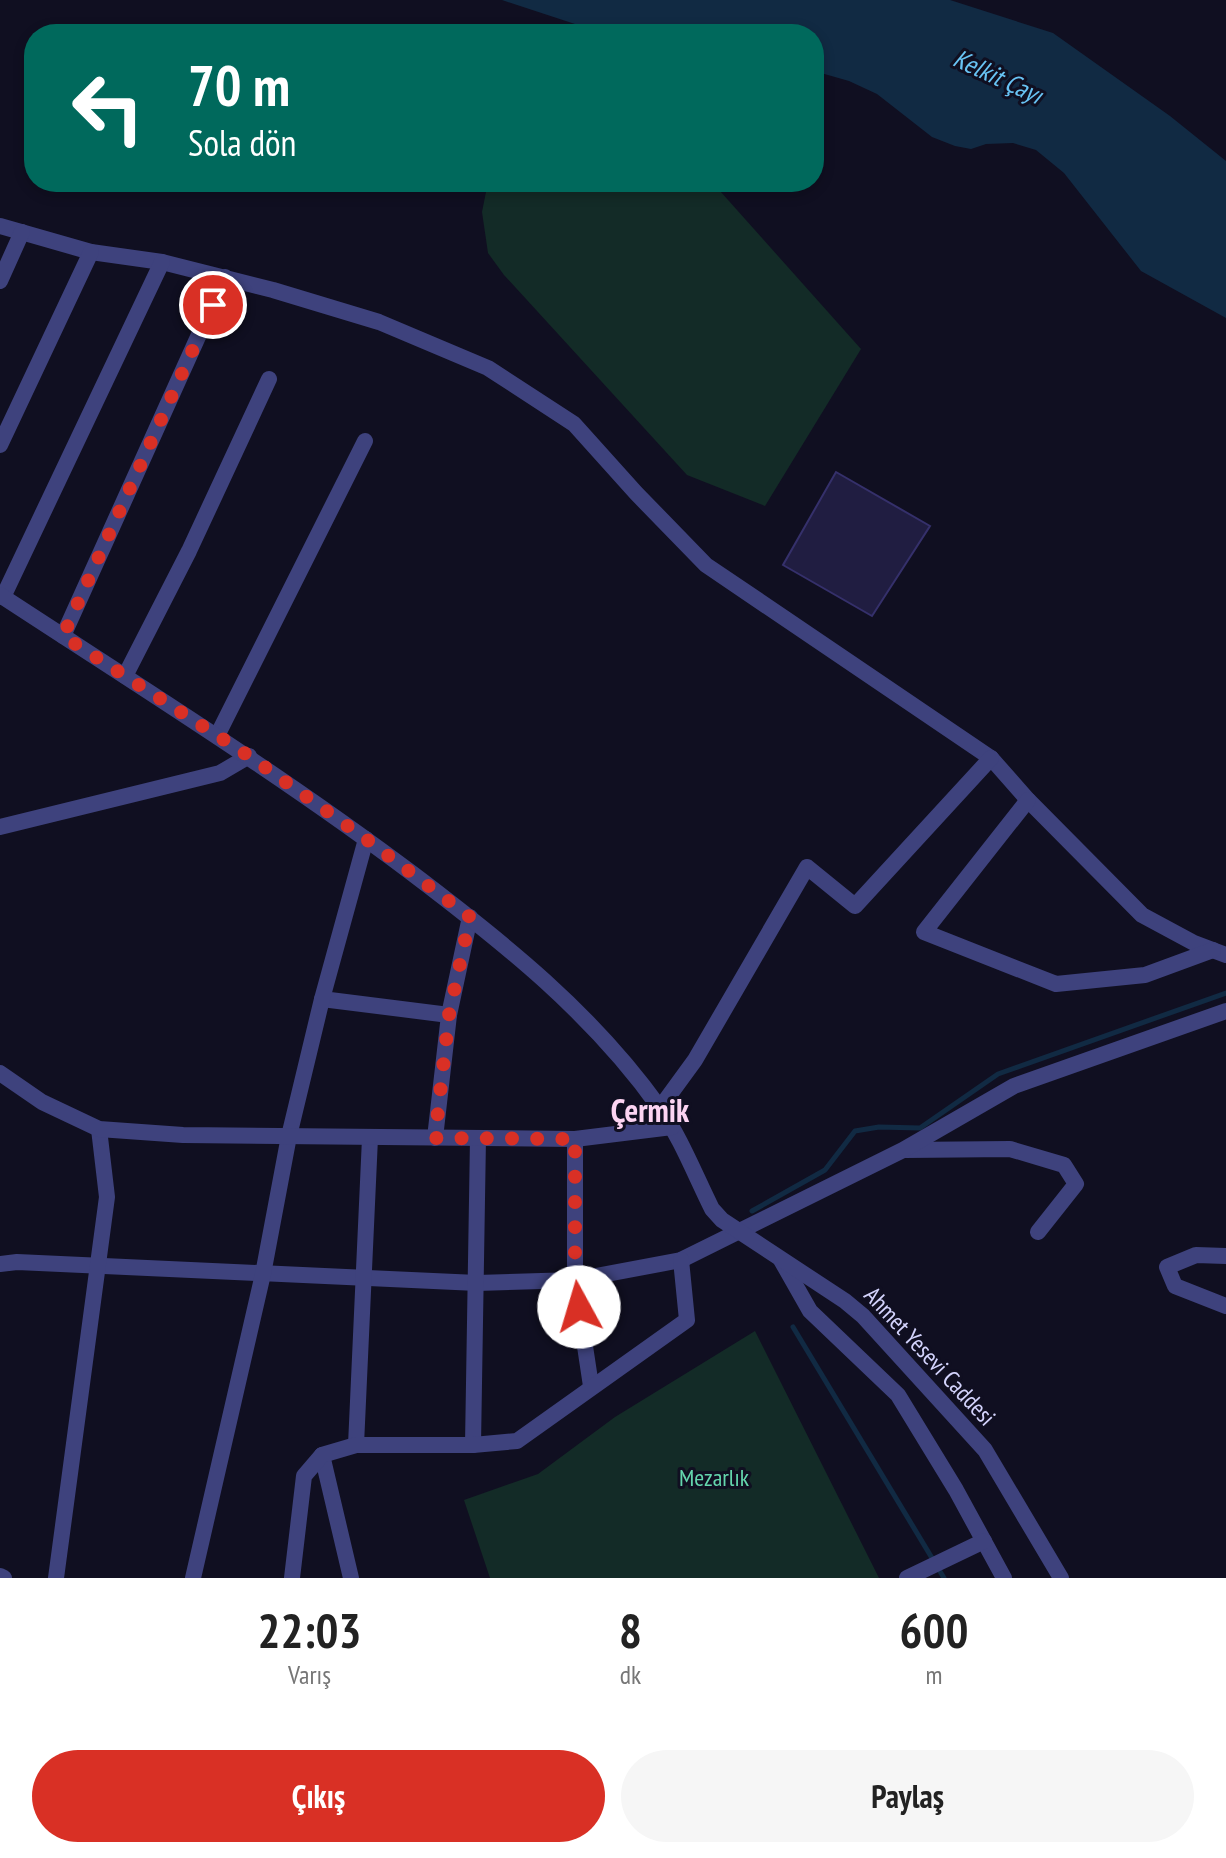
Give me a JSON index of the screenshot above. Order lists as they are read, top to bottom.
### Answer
{
  "streets": {
    "street": ["Ahmet Yesevi Caddesi"]
  },
  "districts": ["Çermik"],
  "water": ["Kelkit Çayı"],
  "parks": ["Mezarlık"],
  "page": {
    "turn": ["70 m", "Sola dön"],
    "eta": [
      "22:03",
      "Varış",
      "8",
      "dk",
      "600",
      "m"
    ],
    "buttons": ["Çıkış", "Paylaş"]
  }
}
